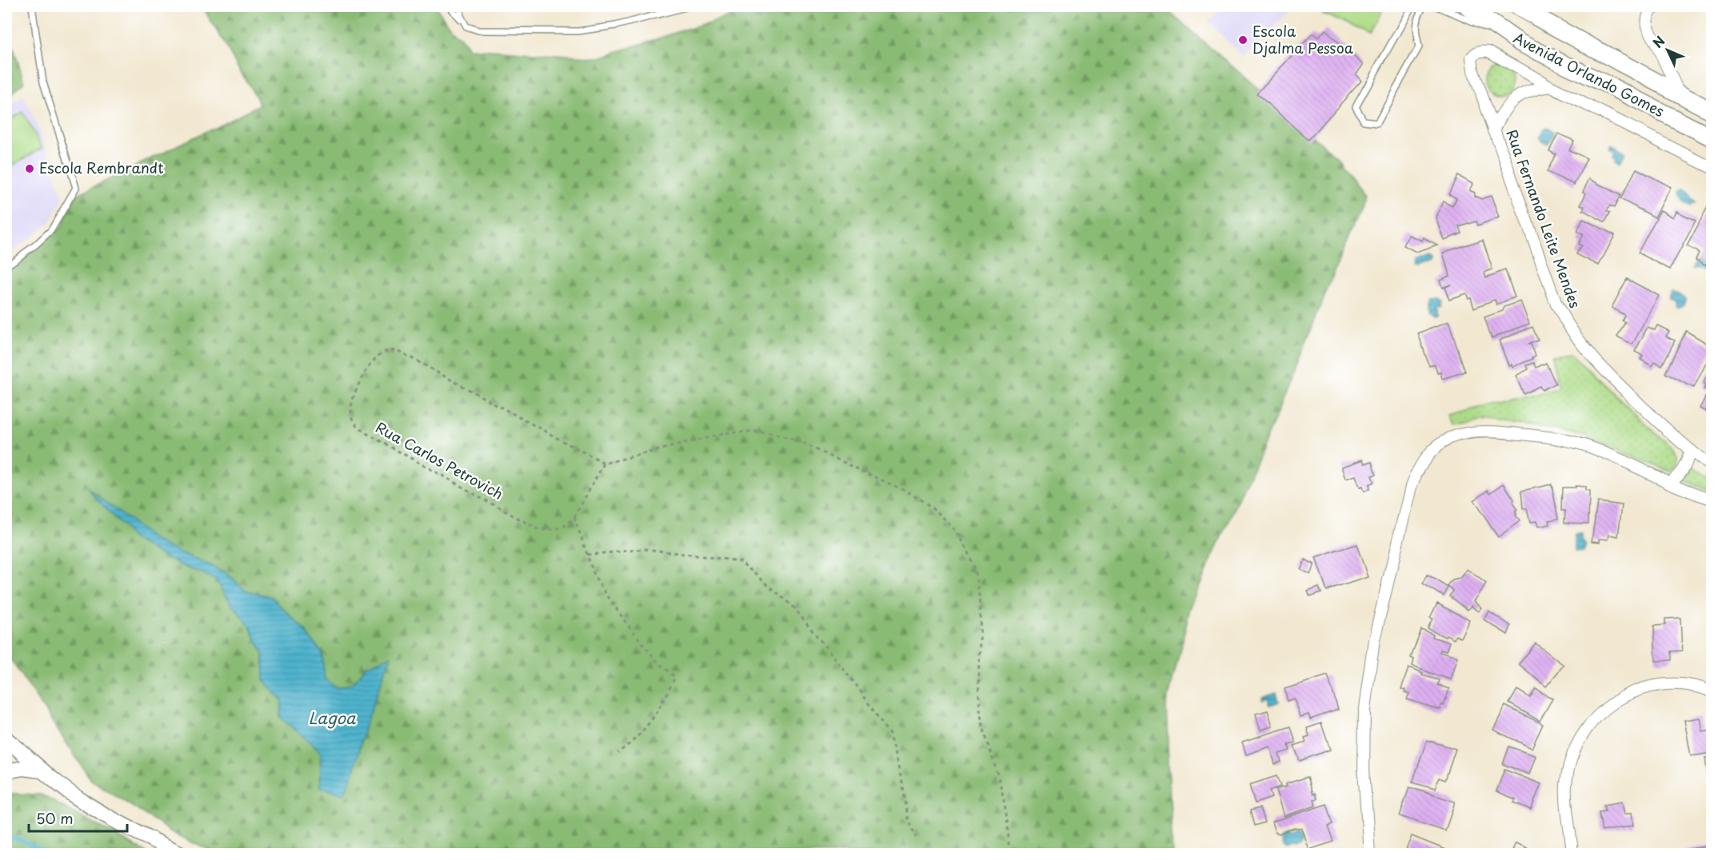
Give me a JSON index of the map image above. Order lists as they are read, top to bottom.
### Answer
{
  "streets": {
    "main road": ["Avenida Orlando Gomes"],
    "street": ["Rua Fernando Leite Mendes"],
    "path": ["Rua Carlos Petrovich"]
  },
  "water": ["Lagoa"],
  "places": ["Escola Djalma Pessoa", "Escola Rembrandt"],
  "scale_bar": "50 m",
  "north": "top left"
}
